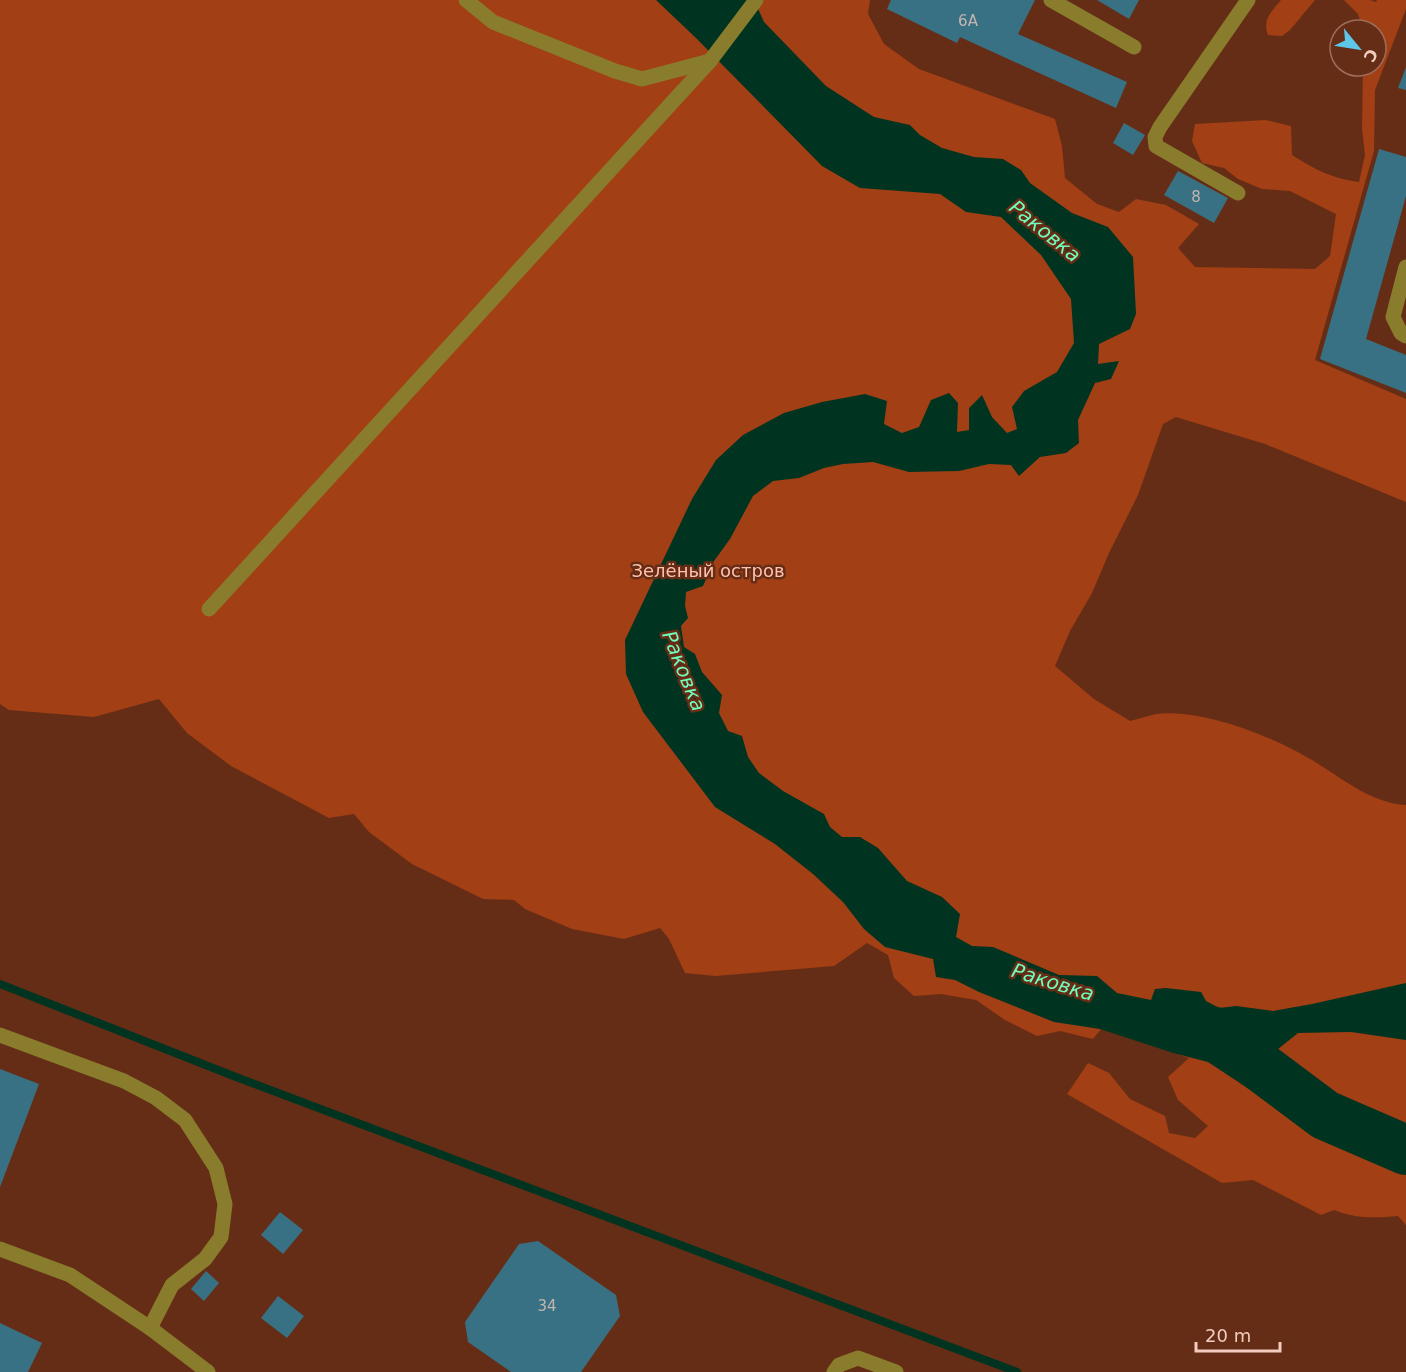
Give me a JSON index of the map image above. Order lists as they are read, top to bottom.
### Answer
{
  "water": ["Раковка"],
  "parks": ["Зелёный остров"],
  "house_numbers": ["6А", "8", "34"],
  "scale_bar": "20 m",
  "north": "bottom right"
}
